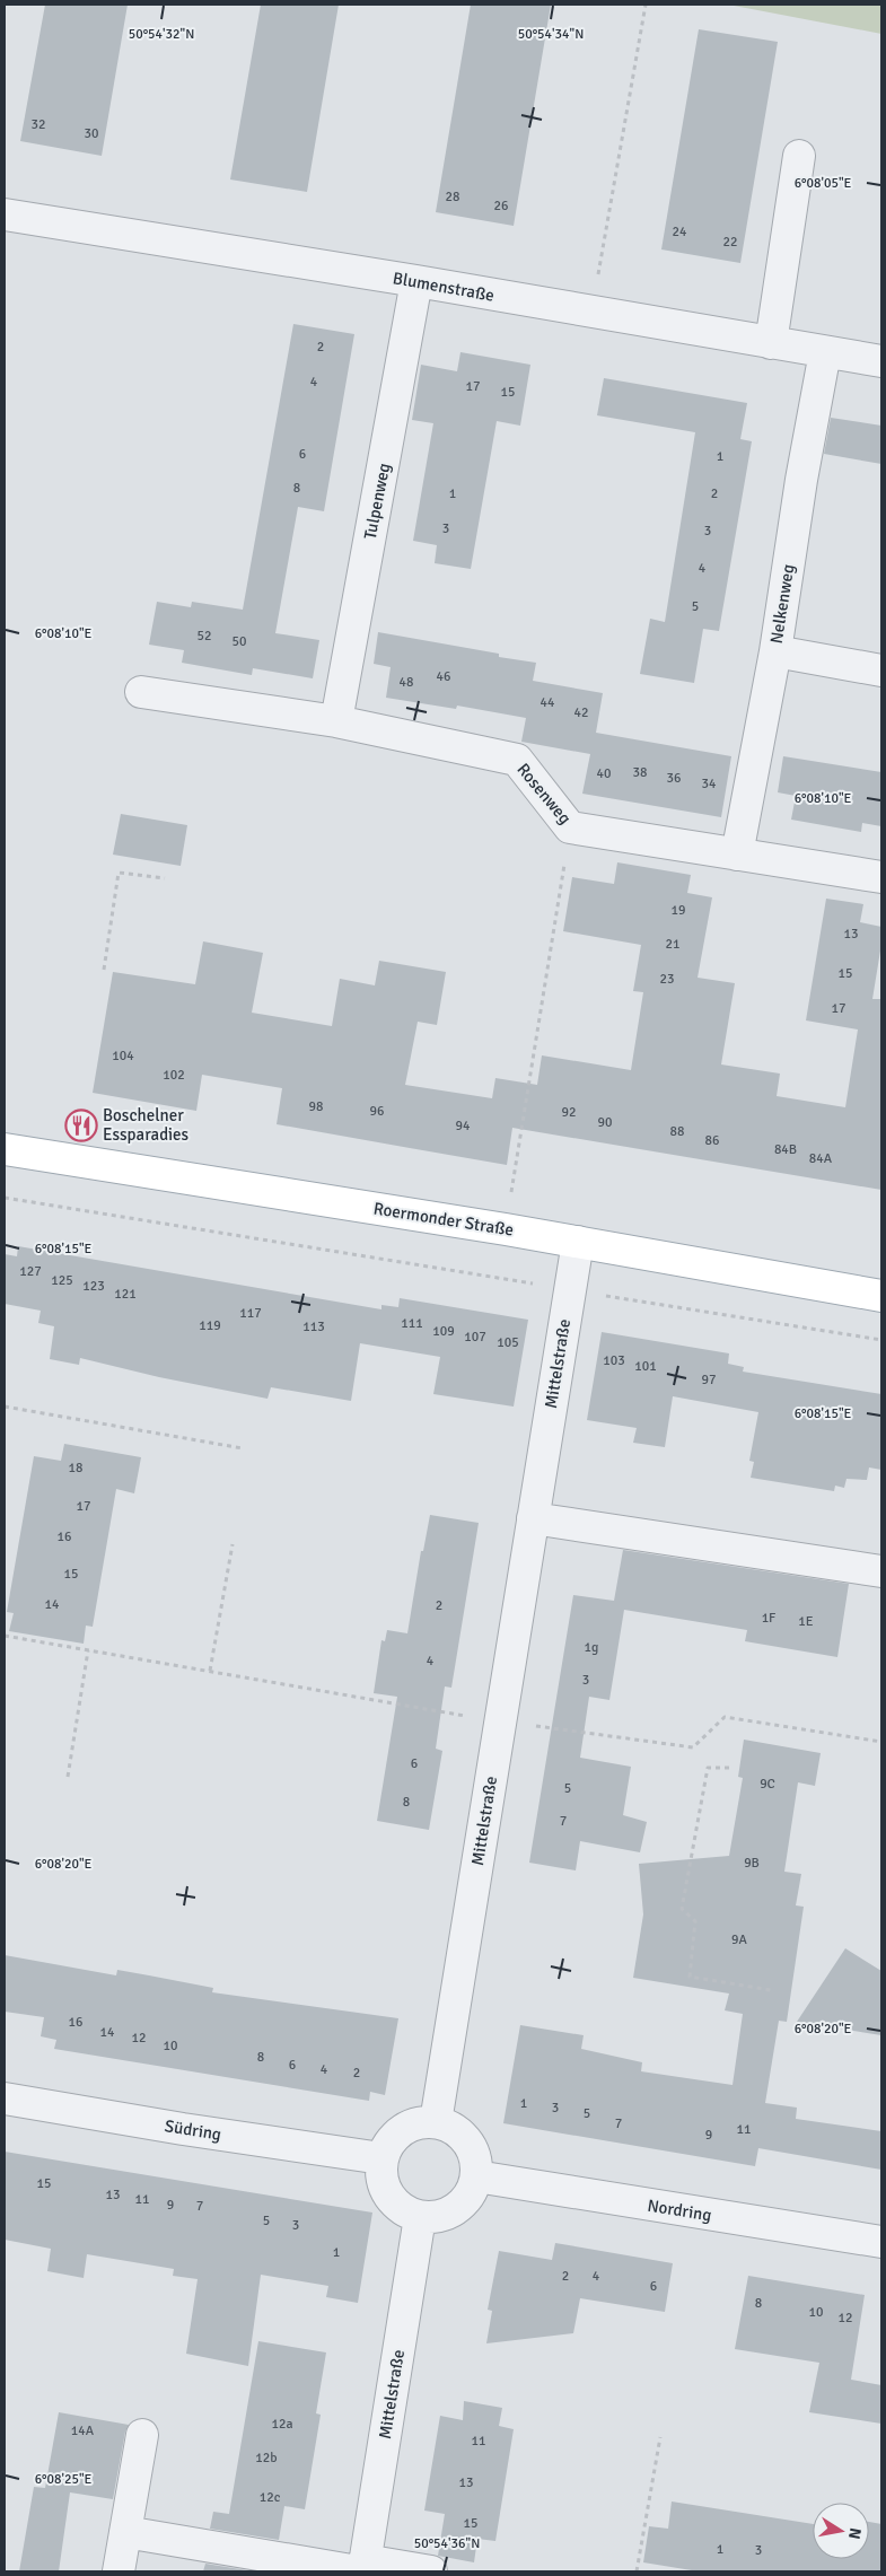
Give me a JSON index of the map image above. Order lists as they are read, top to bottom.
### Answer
{
  "streets": {
    "main road": ["Roermonder Straße"],
    "street": [
      "Blumenstraße",
      "Tulpenweg",
      "Nelkenweg",
      "Rosenweg",
      "Mittelstraße",
      "Südring",
      "Nordring"
    ]
  },
  "crossings": [
    ["Blumenstraße", "Tulpenweg"],
    ["Blumenstraße", "Nelkenweg"],
    ["Tulpenweg", "Rosenweg"],
    ["Nelkenweg", "Rosenweg"],
    ["Roermonder Straße", "Mittelstraße"],
    ["Mittelstraße", "Südring"],
    ["Mittelstraße", "Nordring"],
    ["Südring", "Nordring"]
  ],
  "places": {
    "restaurant": ["Boschelner Essparadies"]
  },
  "house_numbers": [
    "32",
    "30",
    "28",
    "26",
    "24",
    "22",
    "2",
    "4",
    "17",
    "15",
    "6",
    "1",
    "8",
    "1",
    "2",
    "3",
    "3",
    "4",
    "5",
    "52",
    "50",
    "46",
    "48",
    "44",
    "42",
    "38",
    "40",
    "36",
    "34",
    "19",
    "13",
    "21",
    "15",
    "23",
    "17",
    "104",
    "102",
    "98",
    "96",
    "92",
    "90",
    "94",
    "88",
    "86",
    "84B",
    "84A",
    "127",
    "125",
    "123",
    "121",
    "117",
    "111",
    "119",
    "113",
    "109",
    "107",
    "105",
    "103",
    "101",
    "97",
    "18",
    "17",
    "16",
    "15",
    "14",
    "2",
    "1F",
    "1E",
    "1g",
    "4",
    "3",
    "6",
    "9C",
    "5",
    "8",
    "7",
    "9B",
    "9A",
    "16",
    "14",
    "12",
    "10",
    "8",
    "6",
    "4",
    "2",
    "1",
    "3",
    "5",
    "7",
    "11",
    "9",
    "15",
    "13",
    "11",
    "9",
    "7",
    "5",
    "3",
    "1",
    "2",
    "4",
    "6",
    "8",
    "10",
    "12",
    "12a",
    "14A",
    "11",
    "12b",
    "13",
    "12c",
    "15",
    "1",
    "3"
  ],
  "north": "right",
  "coordinates": [
    "50°54'32\"N",
    "50°54'34\"N",
    "6°08'05\"E",
    "6°08'10\"E",
    "6°08'15\"E",
    "6°08'20\"E",
    "6°08'25\"E",
    "50°54'36\"N"
  ]
}
